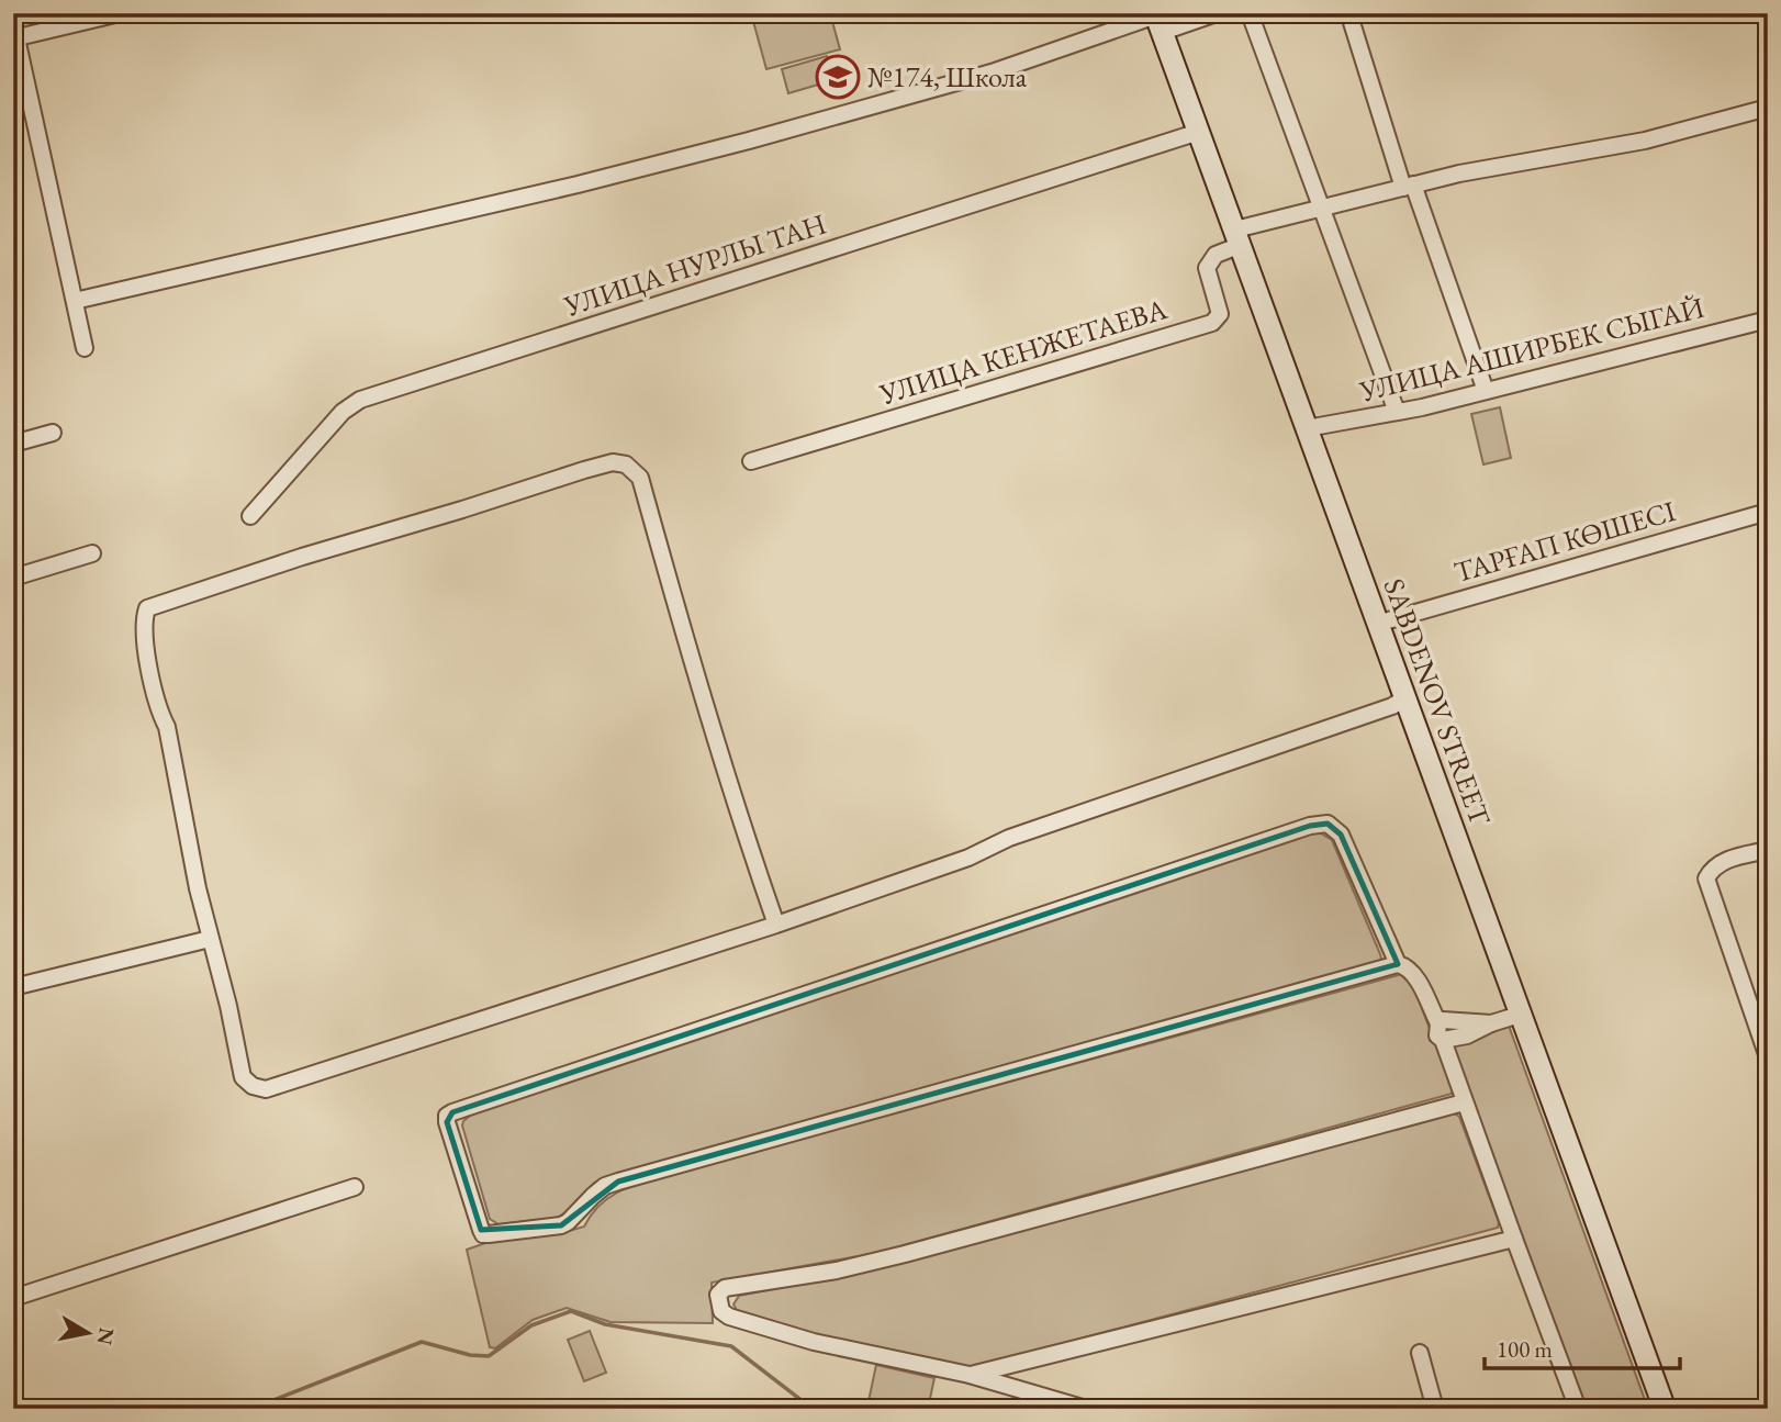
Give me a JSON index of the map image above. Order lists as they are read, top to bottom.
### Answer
{
  "streets": {
    "street": [
      "УЛИЦА НУРЛЫ ТАН",
      "УЛИЦА АШИРБЕК СЫГАЙ",
      "УЛИЦА КЕНЖЕТАЕВА",
      "ТАРҒАП КӨШЕСІ",
      "SABDENOV STREET"
    ]
  },
  "crossings": [
    ["УЛИЦА НУРЛЫ ТАН", "SABDENOV STREET"],
    ["УЛИЦА АШИРБЕК СЫГАЙ", "SABDENOV STREET"],
    ["УЛИЦА КЕНЖЕТАЕВА", "SABDENOV STREET"],
    ["ТАРҒАП КӨШЕСІ", "SABDENOV STREET"]
  ],
  "places": {
    "school or university": ["№174, Школа"]
  },
  "scale_bar": "100 m",
  "north": "right"
}
